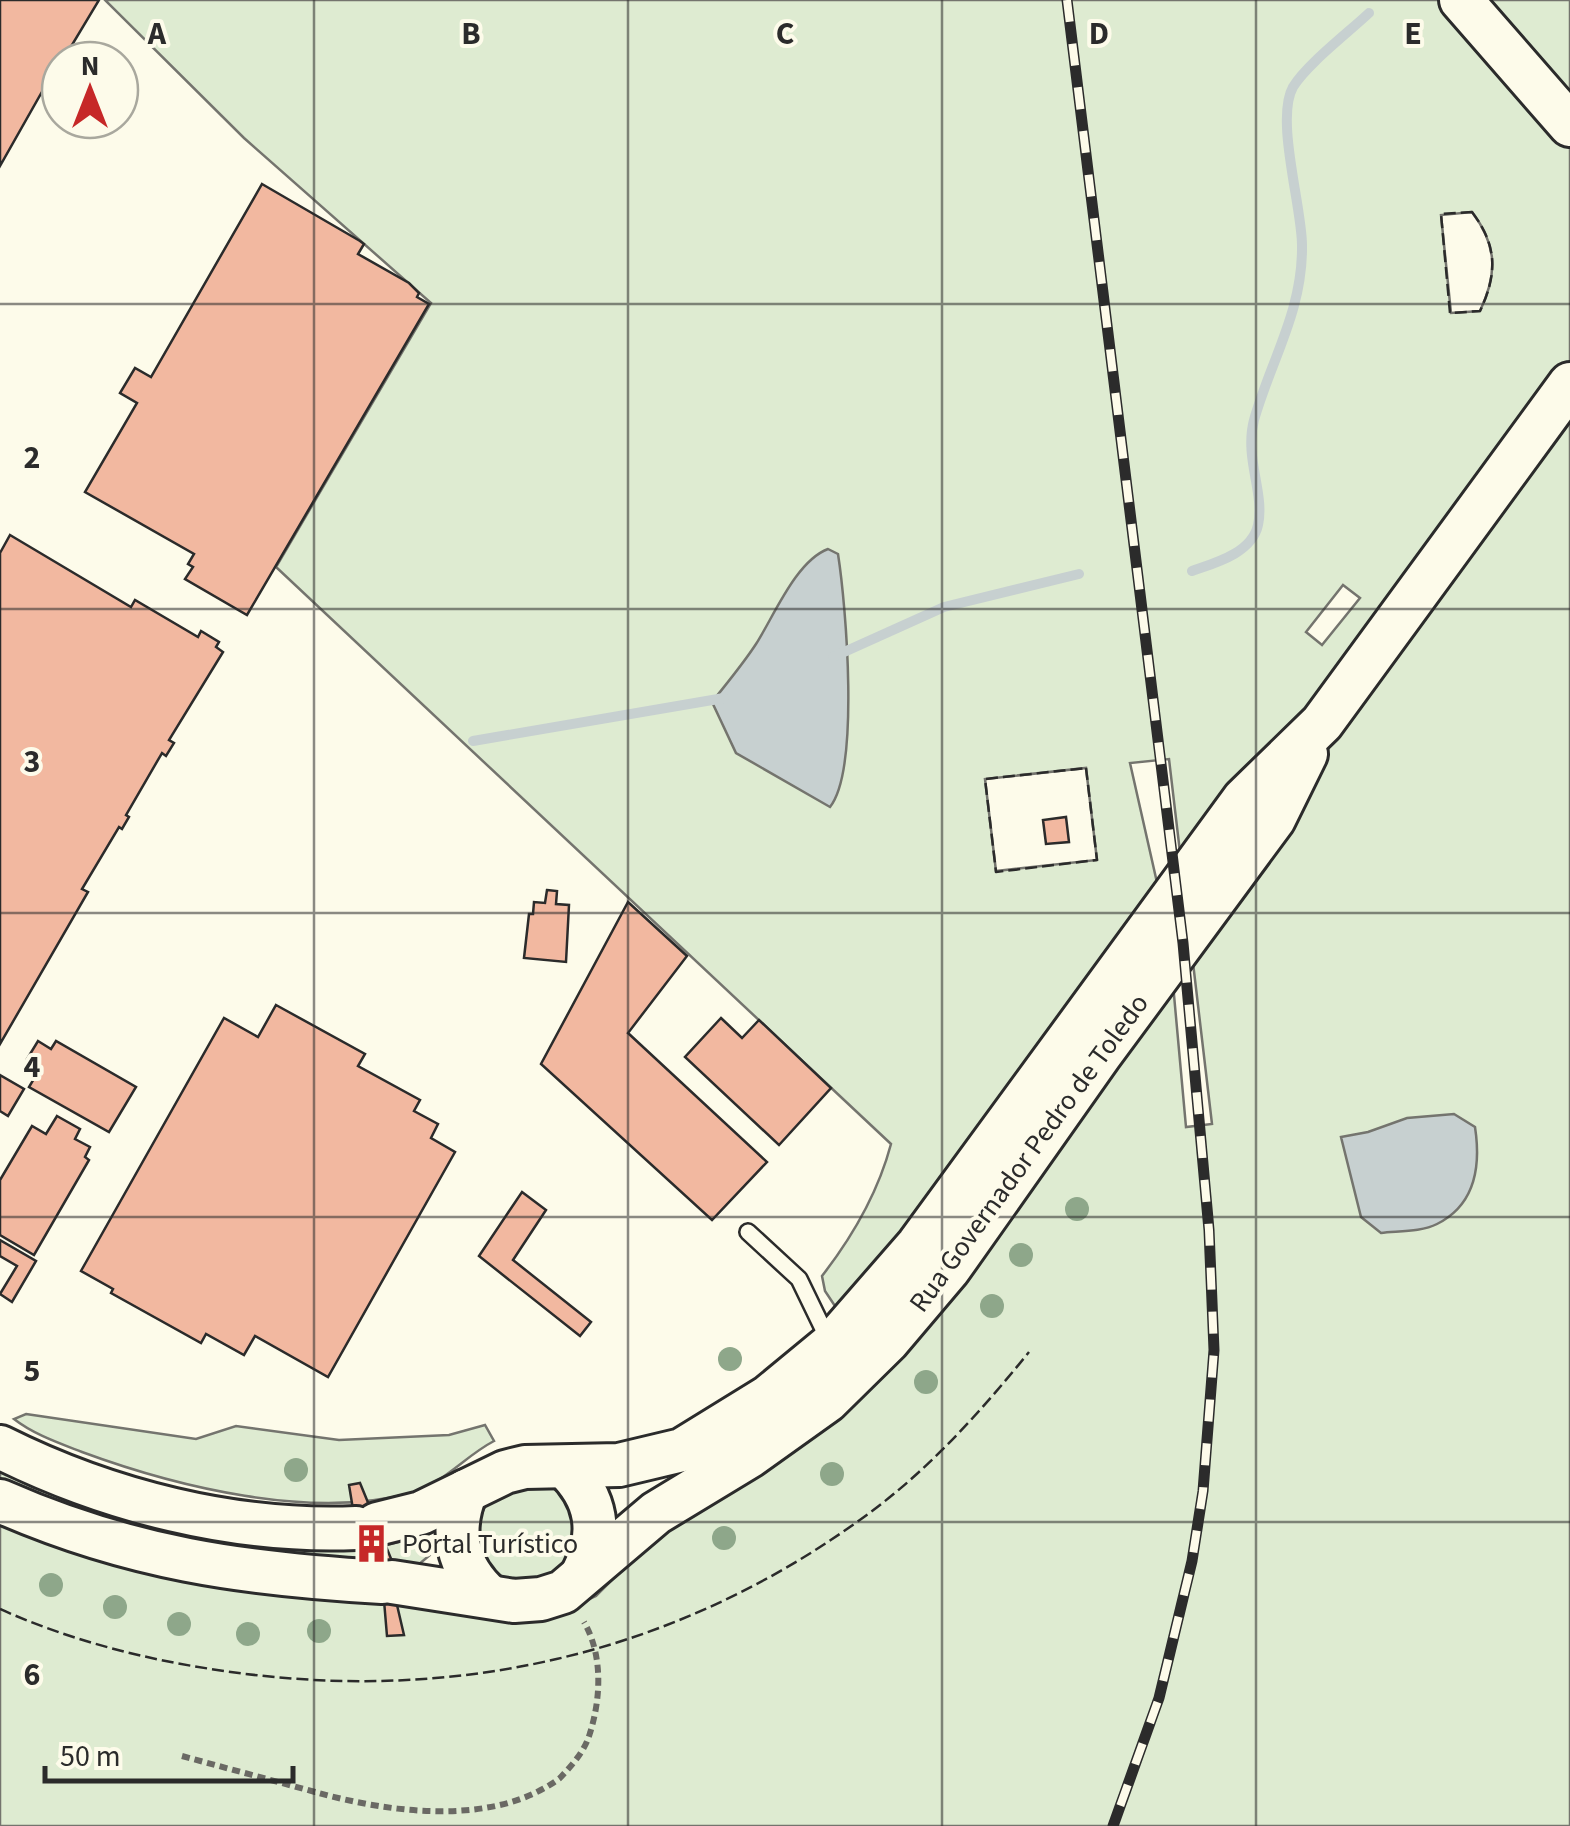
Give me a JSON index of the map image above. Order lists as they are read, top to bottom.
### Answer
{
  "streets": {
    "main road": ["Rua Governador Pedro de Toledo"]
  },
  "places": {
    "building": ["Portal Turístico"]
  },
  "scale_bar": "50 m",
  "north": "top",
  "grid": {
    "columns": [
      "A",
      "B",
      "C",
      "D",
      "E"
    ],
    "rows": [
      "2",
      "3",
      "4",
      "5",
      "6"
    ]
  }
}
